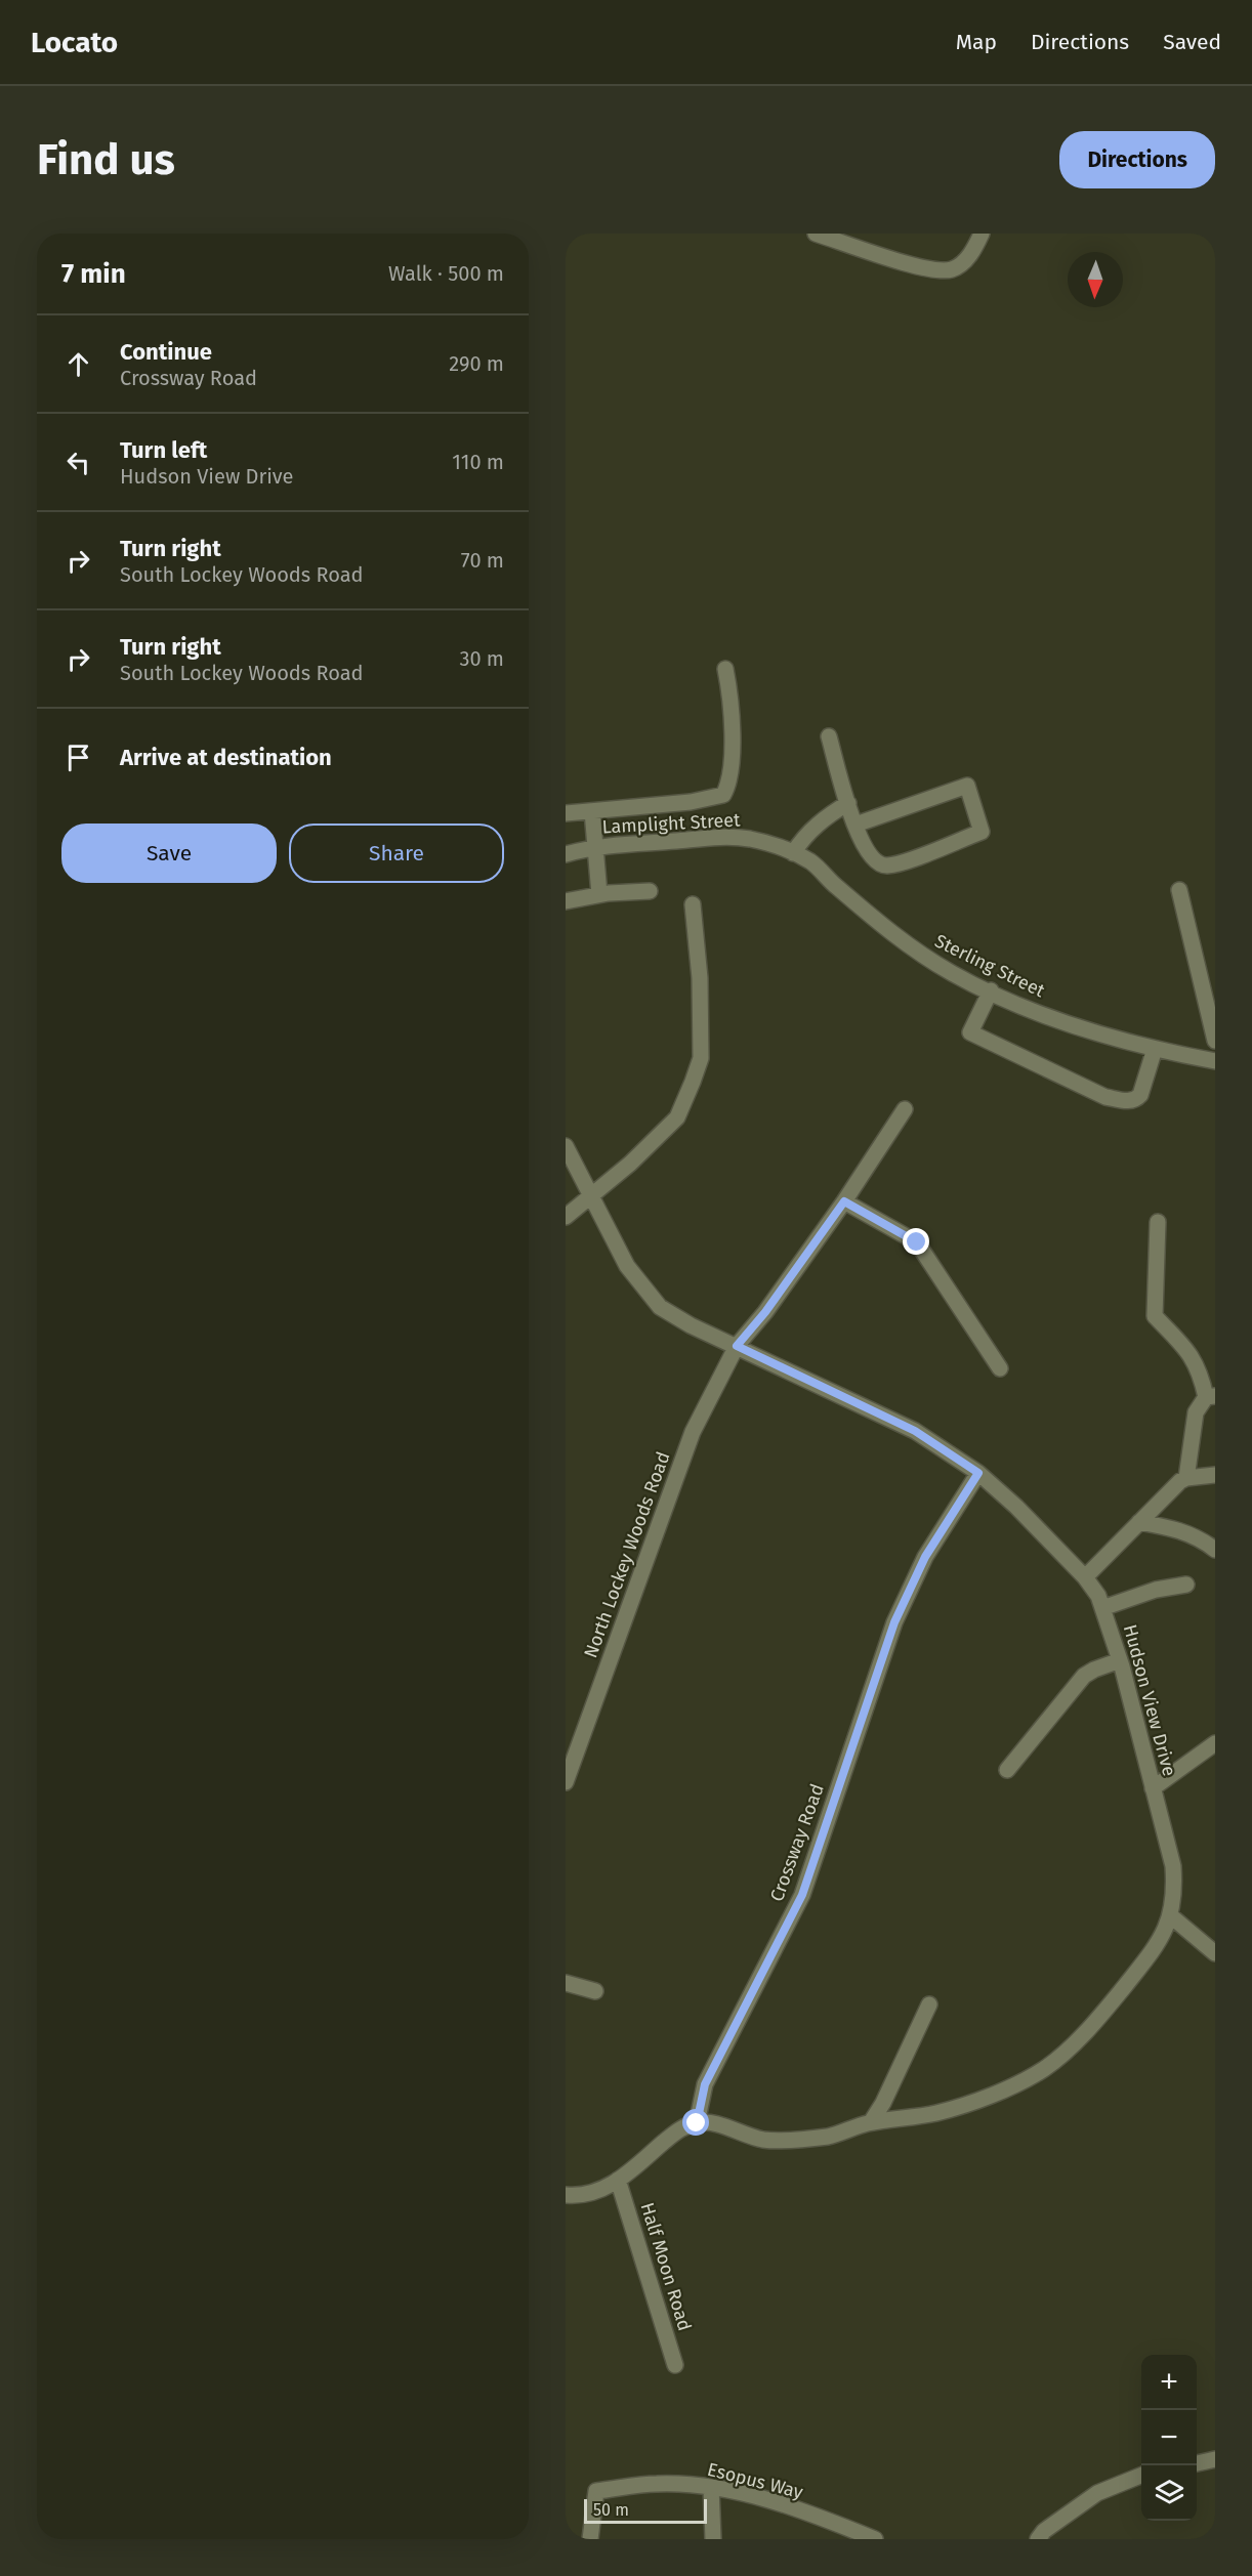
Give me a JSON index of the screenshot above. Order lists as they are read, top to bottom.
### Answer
{
  "streets": {
    "street": [
      "Lamplight Street",
      "Sterling Street",
      "North Lockey Woods Road",
      "Hudson View Drive",
      "Crossway Road",
      "Half Moon Road",
      "Esopus Way"
    ]
  },
  "crossings": [
    ["Lamplight Street", "Sterling Street"],
    ["North Lockey Woods Road", "Hudson View Drive"],
    ["Hudson View Drive", "Crossway Road"]
  ],
  "scale_bar": "50 m",
  "north": "bottom",
  "page": {
    "header": "Locato",
    "nav": ["Map", "Directions", "Saved"],
    "buttons": [
      "Directions",
      ["Save", "Share"]
    ],
    "title": "Find us",
    "heading": ["7 min", "Walk · 500 m"],
    "list": [
      ["Continue", "Crossway Road", "290 m"],
      ["Turn left", "Hudson View Drive", "110 m"],
      ["Turn right", "South Lockey Woods Road", "70 m"],
      ["Turn right", "South Lockey Woods Road", "30 m"],
      "Arrive at destination"
    ],
    "map_buttons": ["+", "−"],
    "scale": "50 m"
  }
}
